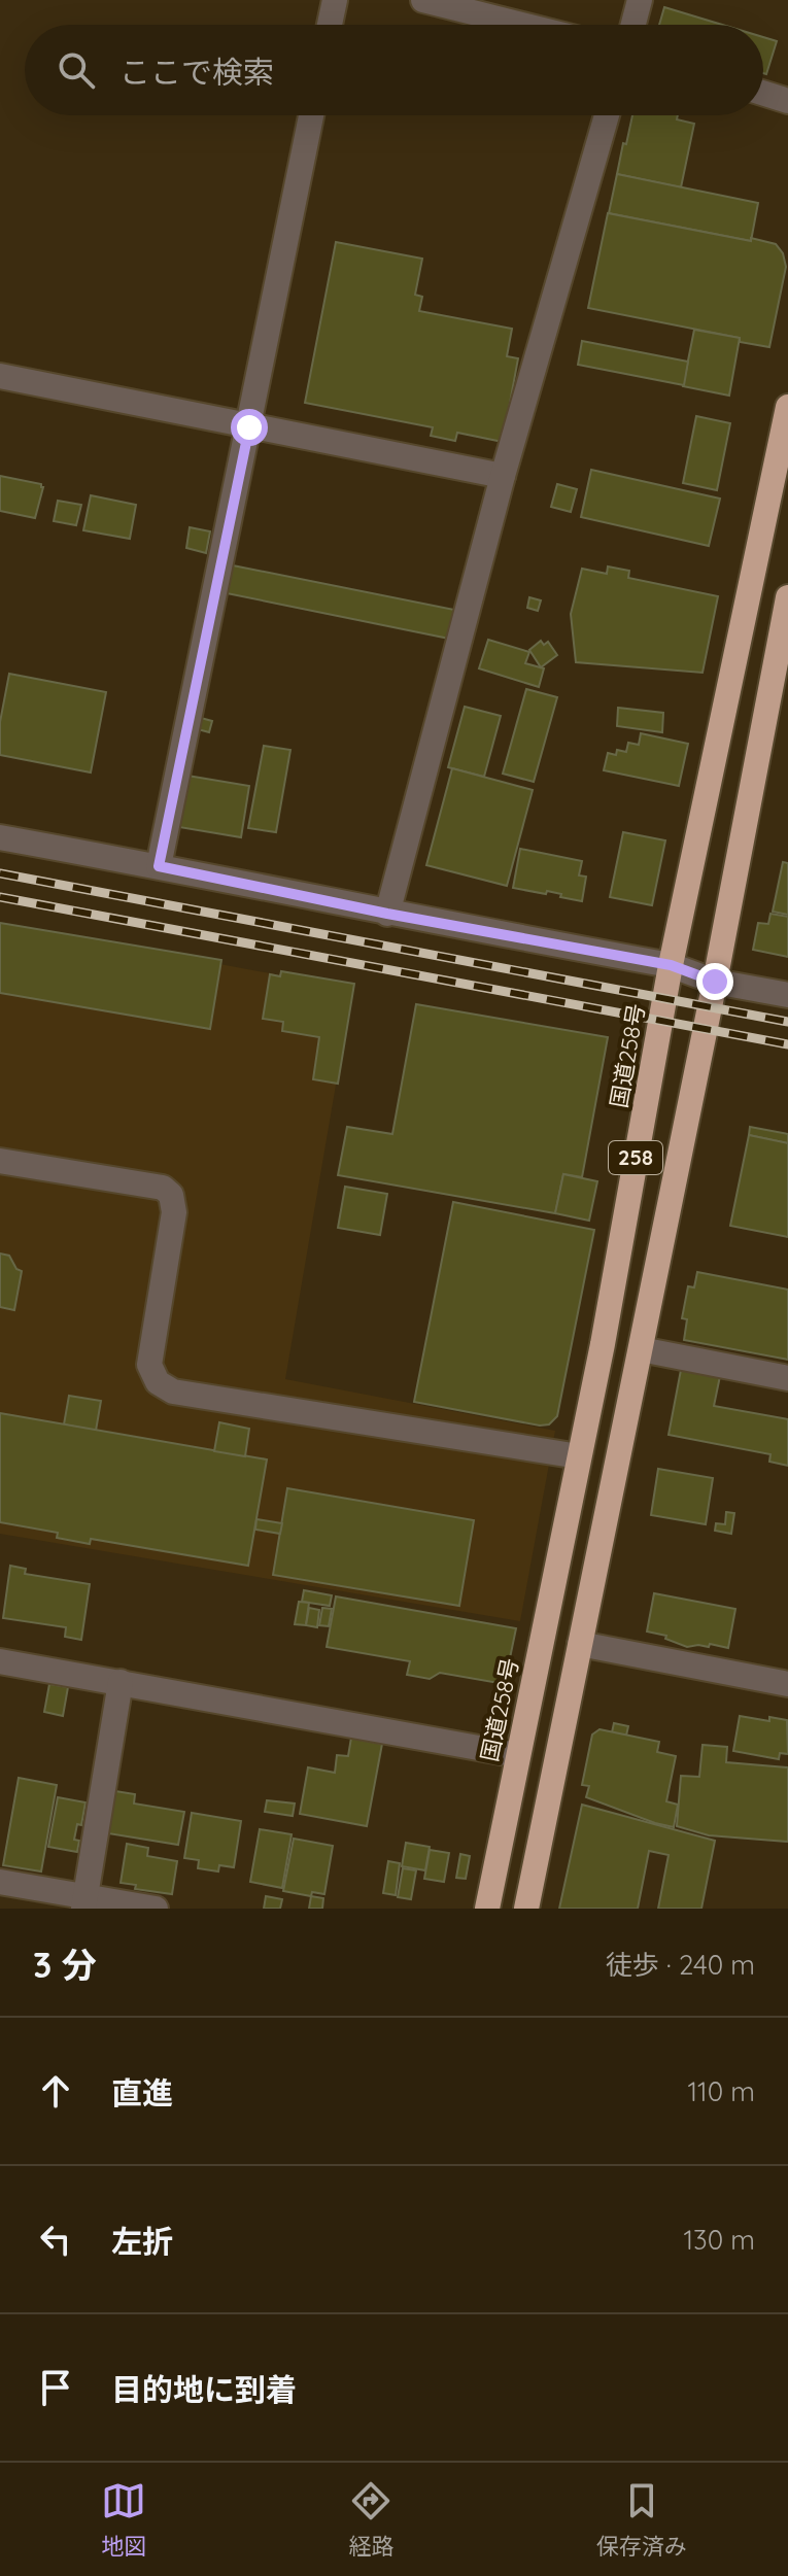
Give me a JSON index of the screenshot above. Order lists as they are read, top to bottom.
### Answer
{
  "streets": {
    "highway": ["国道258号", "258"]
  },
  "page": {
    "search": "ここで検索",
    "heading": ["3 分", "徒歩 · 240 m"],
    "list": [
      ["直進", "110 m"],
      ["左折", "130 m"],
      "目的地に到着"
    ],
    "nav": ["地図", "経路", "保存済み"]
  }
}
